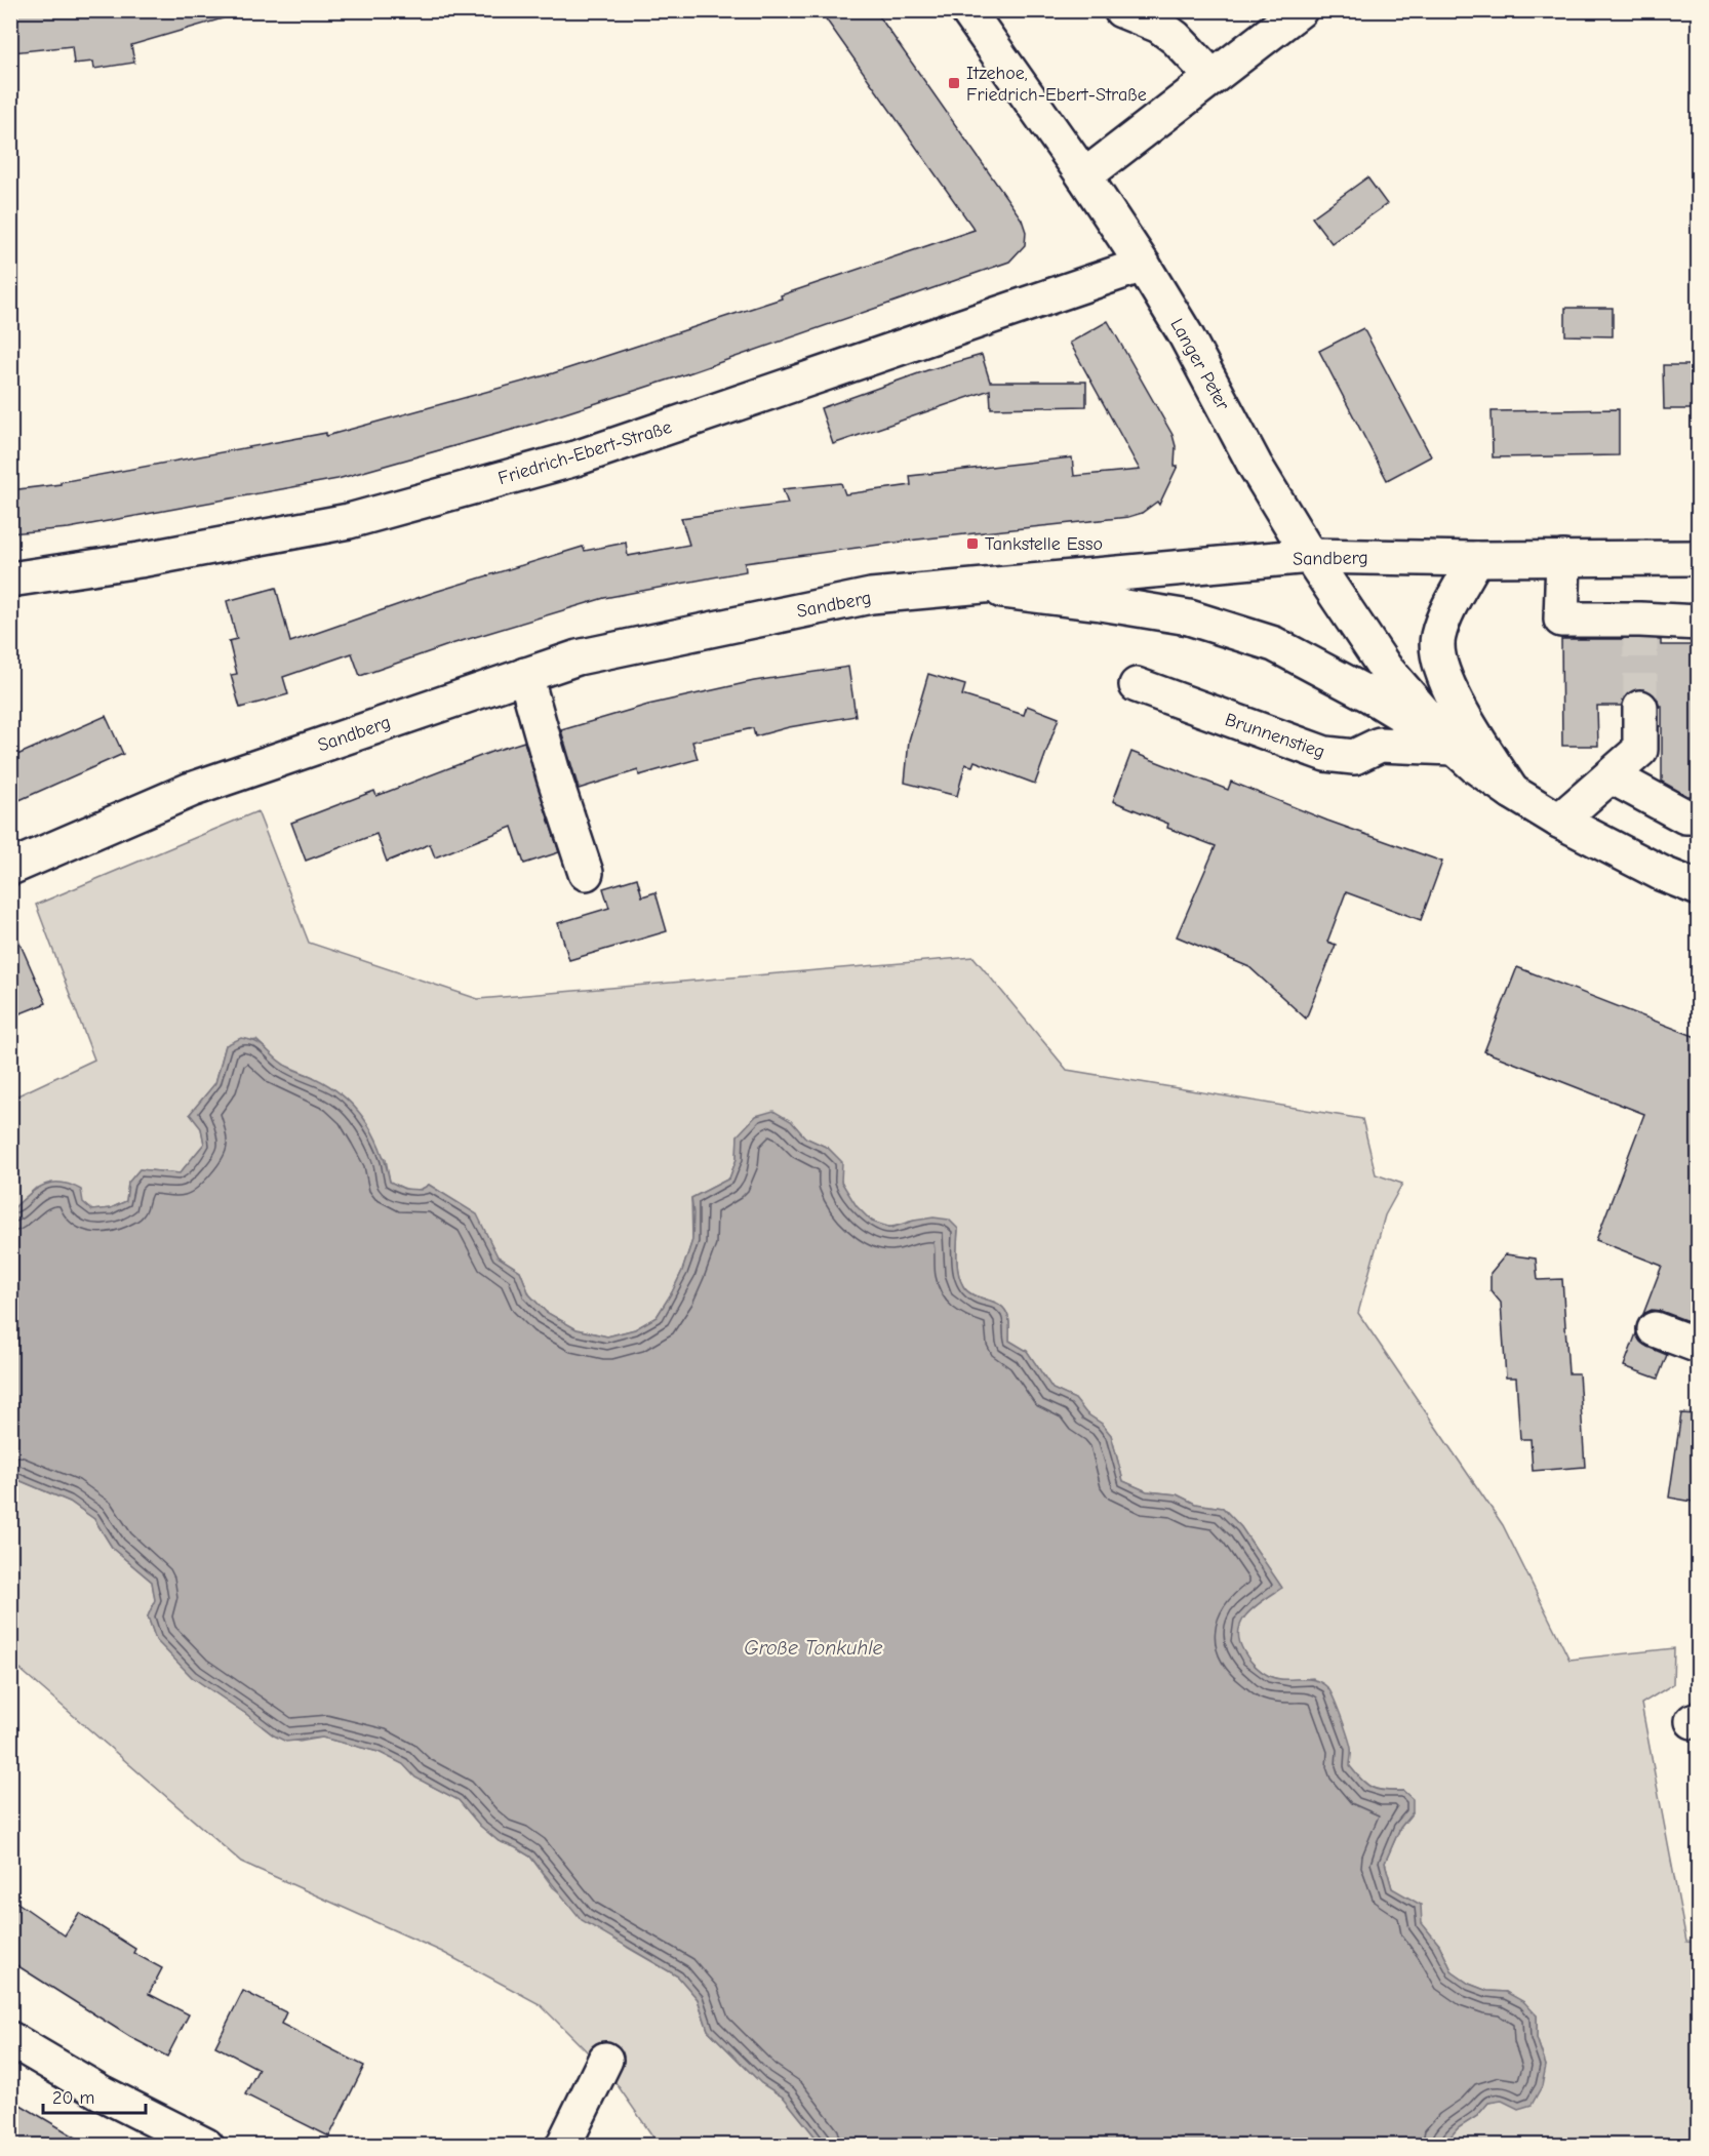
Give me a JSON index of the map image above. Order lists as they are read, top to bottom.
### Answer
{
  "streets": {
    "main road": [
      "Langer Peter",
      "Friedrich-Ebert-Straße",
      "Sandberg",
      "Brunnenstieg"
    ]
  },
  "crossings": [
    ["Langer Peter", "Friedrich-Ebert-Straße"],
    ["Langer Peter", "Sandberg"]
  ],
  "water": ["Große Tonkuhle"],
  "places": {
    "transit": ["Itzehoe, Friedrich-Ebert-Straße", "Tankstelle Esso"]
  },
  "scale_bar": "20 m"
}
